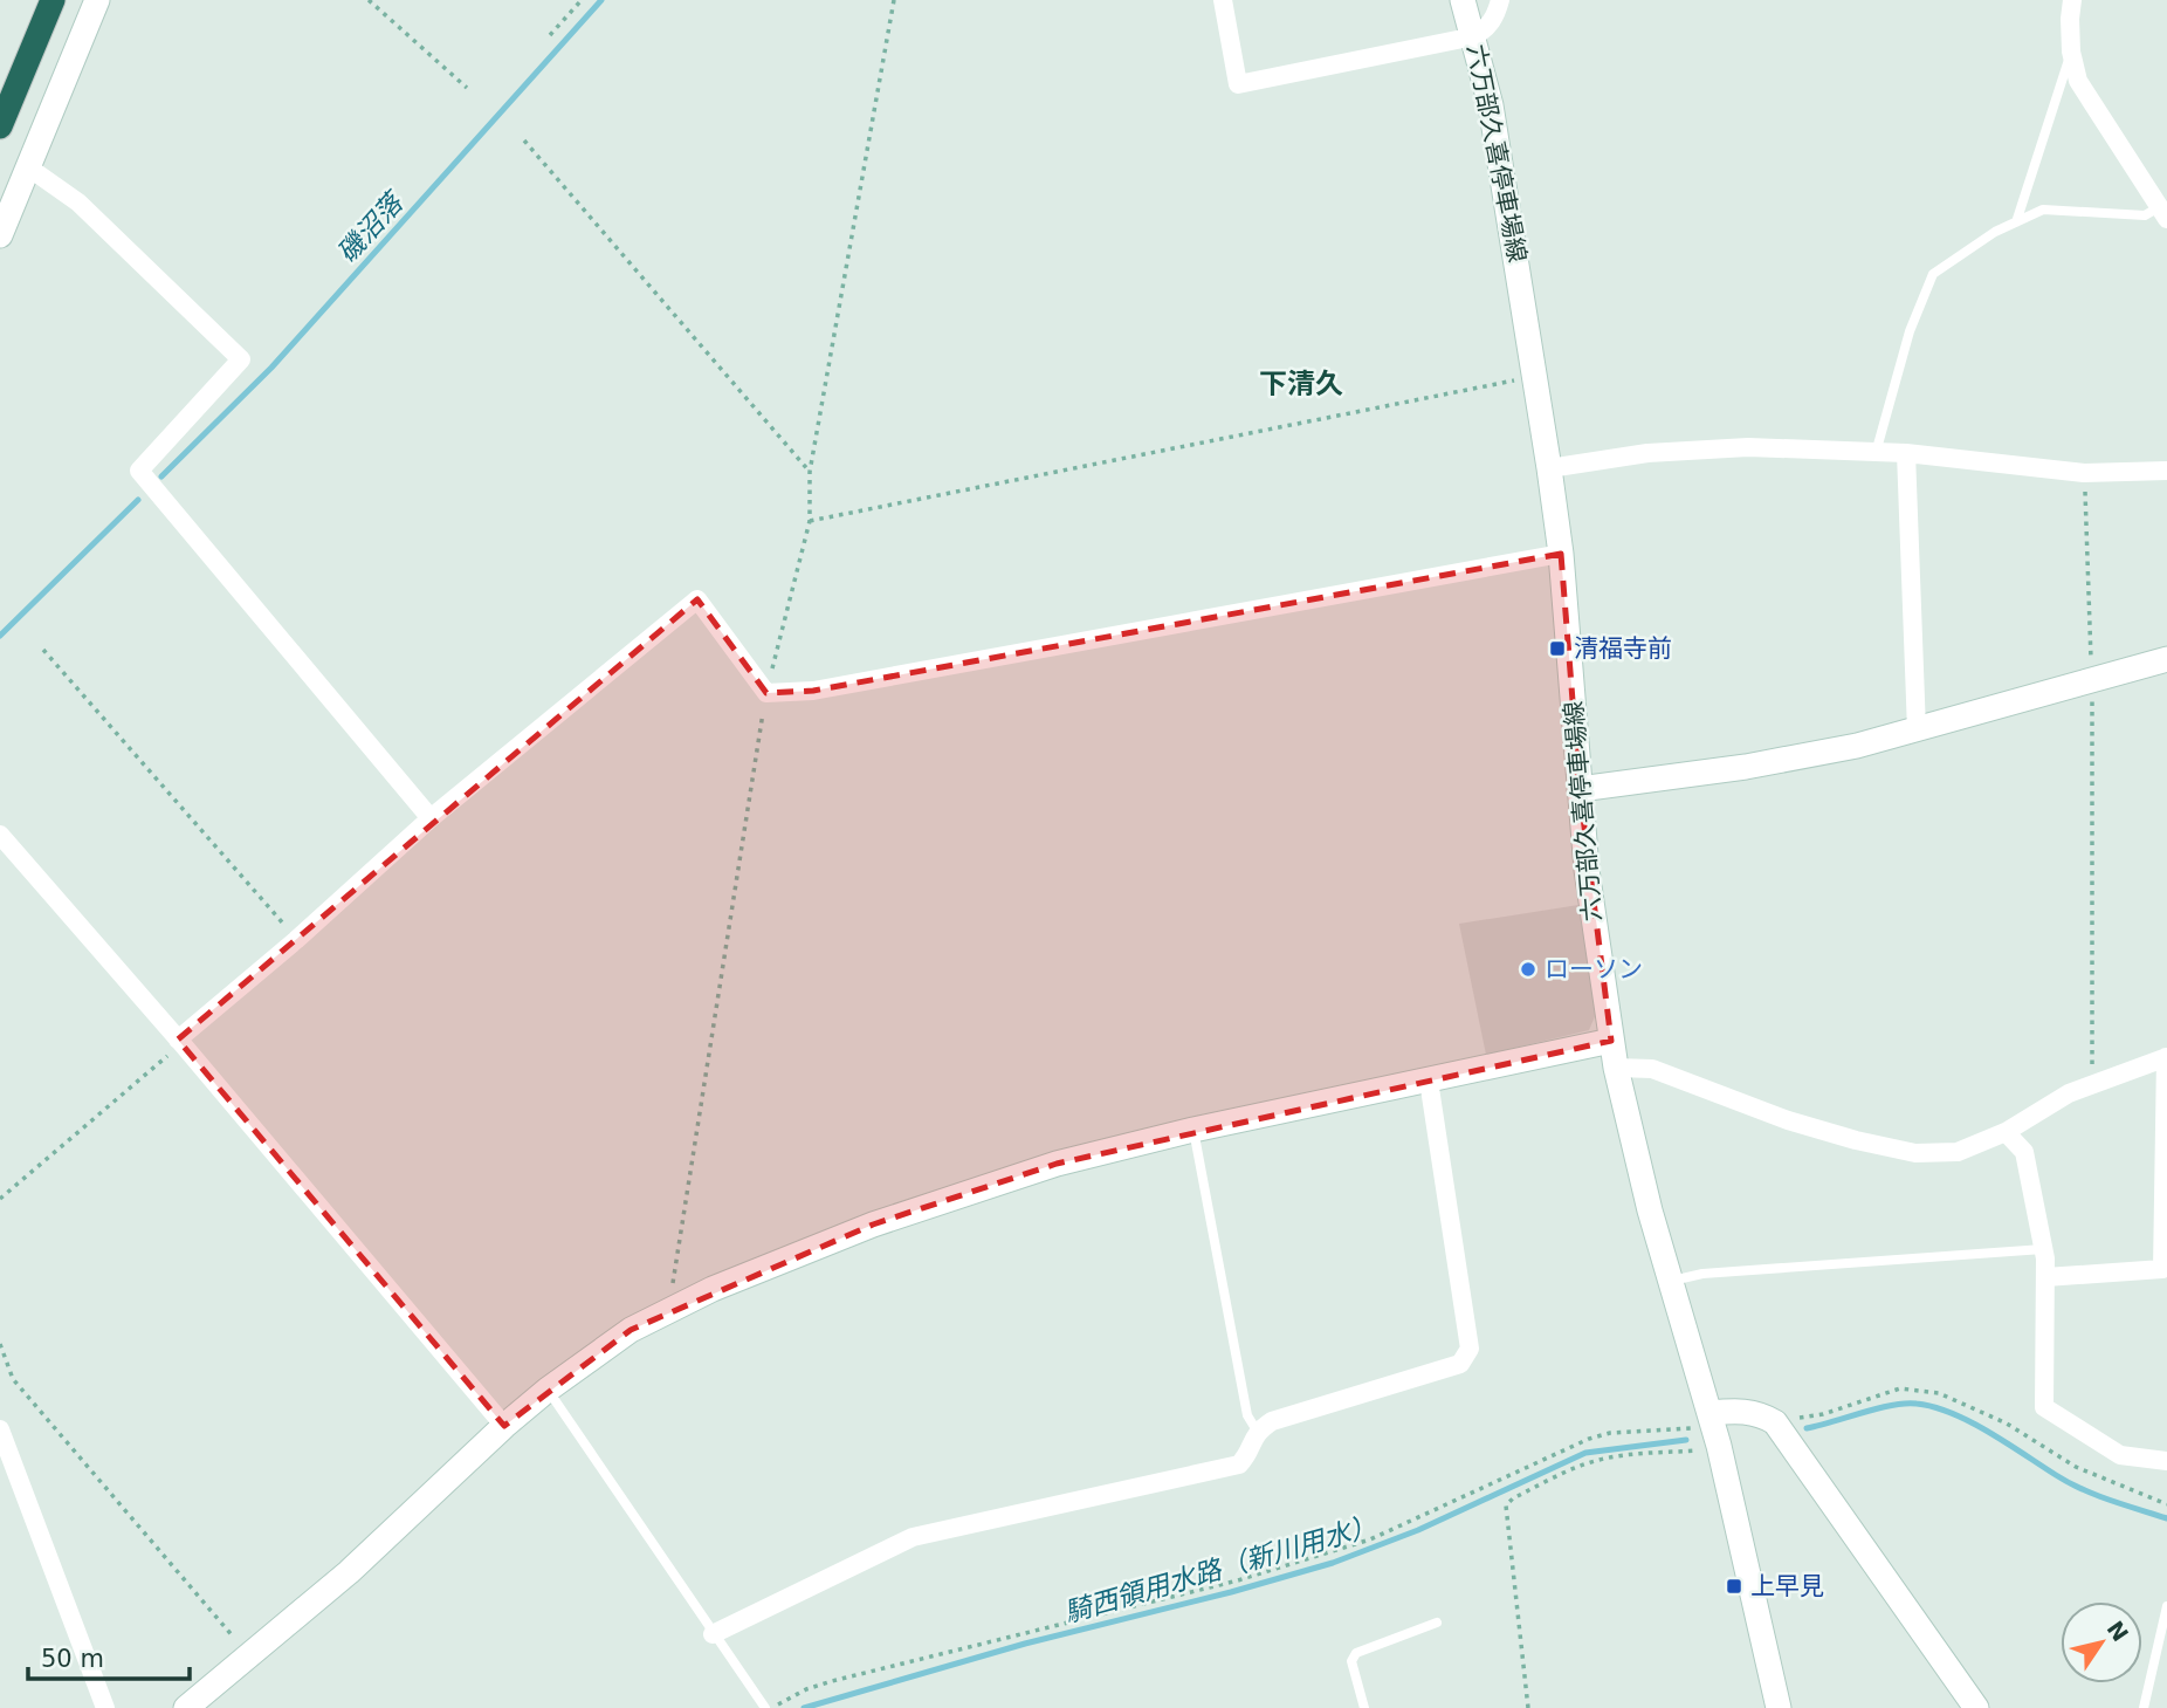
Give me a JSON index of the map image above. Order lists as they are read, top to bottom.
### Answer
{
  "streets": {
    "street": ["六万部久喜停車場線"]
  },
  "districts": ["下清久"],
  "water": ["磯沼落", "騎西領用水路（新川用水）"],
  "places": {
    "transit": ["清福寺前", "上早見"],
    "other": ["ローソン"]
  },
  "scale_bar": "50 m",
  "north": "top right"
}
